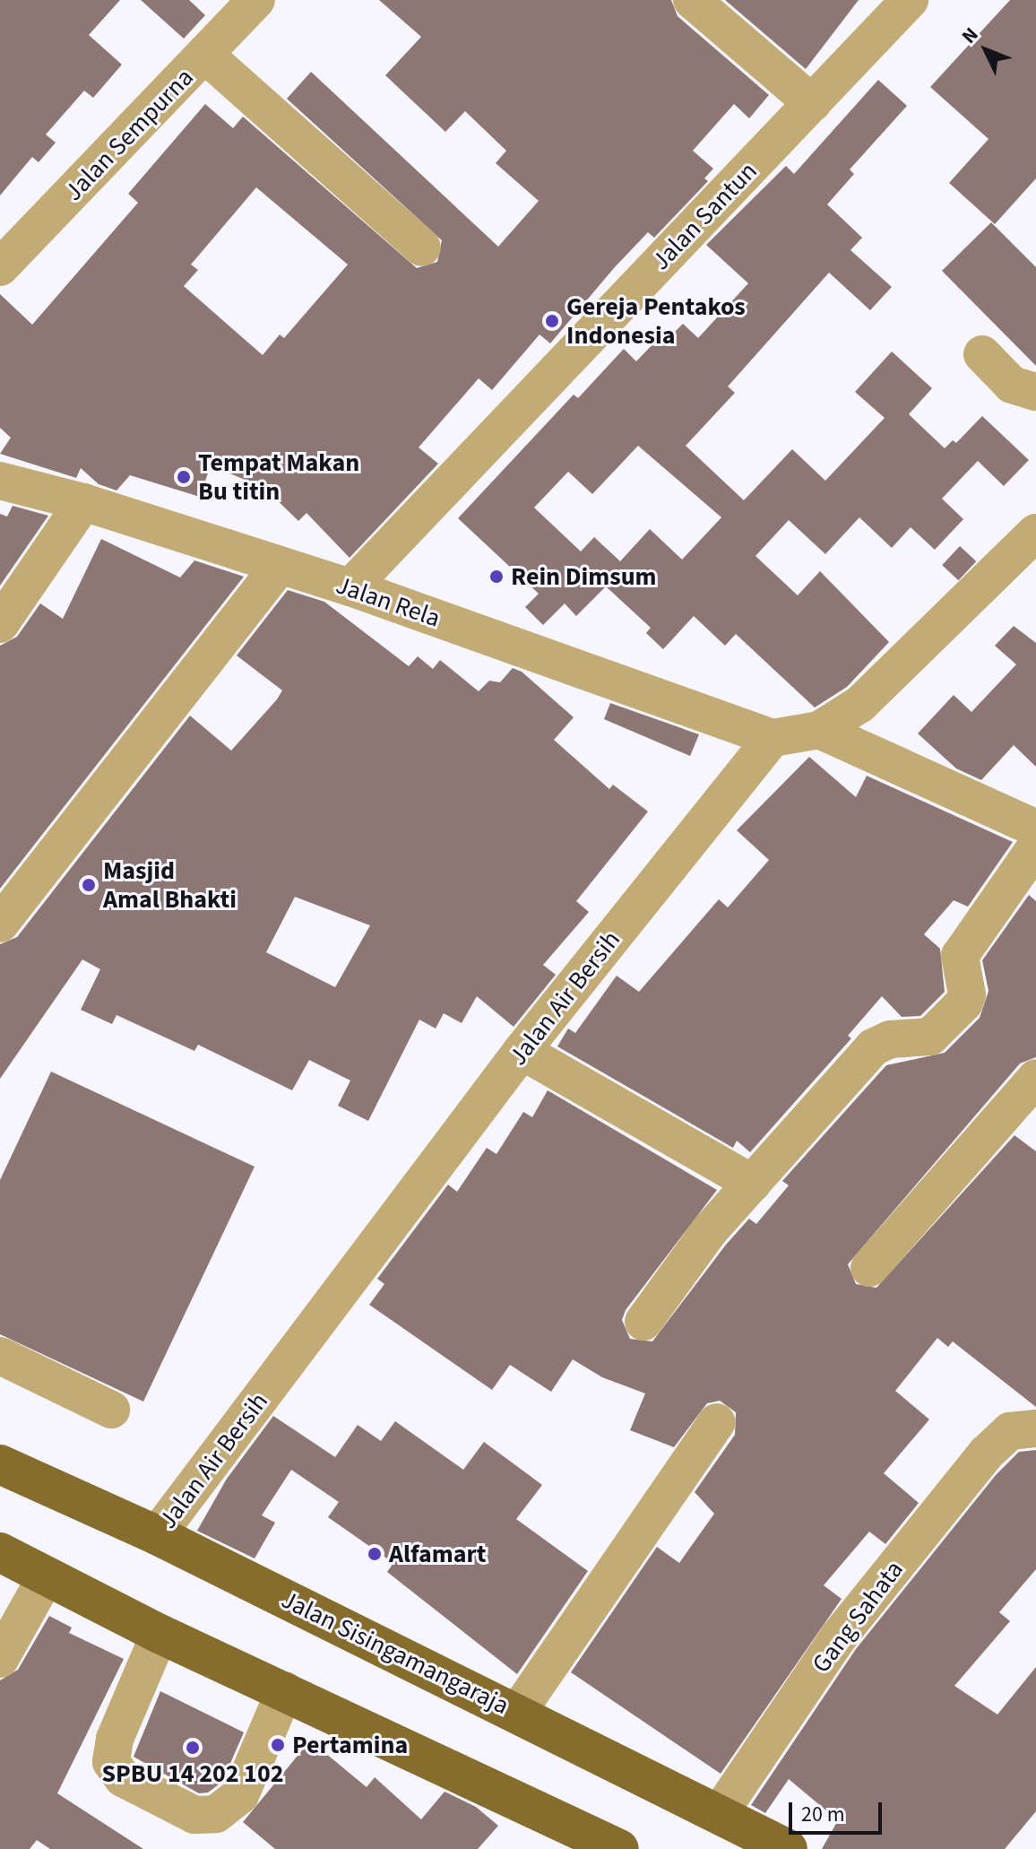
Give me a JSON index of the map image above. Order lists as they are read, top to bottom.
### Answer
{
  "streets": {
    "main road": ["Jalan Sisingamangaraja"],
    "street": [
      "Jalan Sempurna",
      "Jalan Santun",
      "Jalan Rela",
      "Jalan Air Bersih",
      "Gang Sahata"
    ]
  },
  "crossings": [
    ["Jalan Santun", "Jalan Rela"],
    ["Jalan Rela", "Jalan Air Bersih"],
    ["Jalan Air Bersih", "Jalan Sisingamangaraja"],
    ["Gang Sahata", "Jalan Sisingamangaraja"]
  ],
  "places": [
    "Gereja Pentakos Indonesia",
    "Tempat Makan Bu titin",
    "Rein Dimsum",
    "Masjid Amal Bhakti",
    "Alfamart",
    "Pertamina",
    "SPBU 14 202 102"
  ],
  "scale_bar": "20 m",
  "north": "top left"
}
